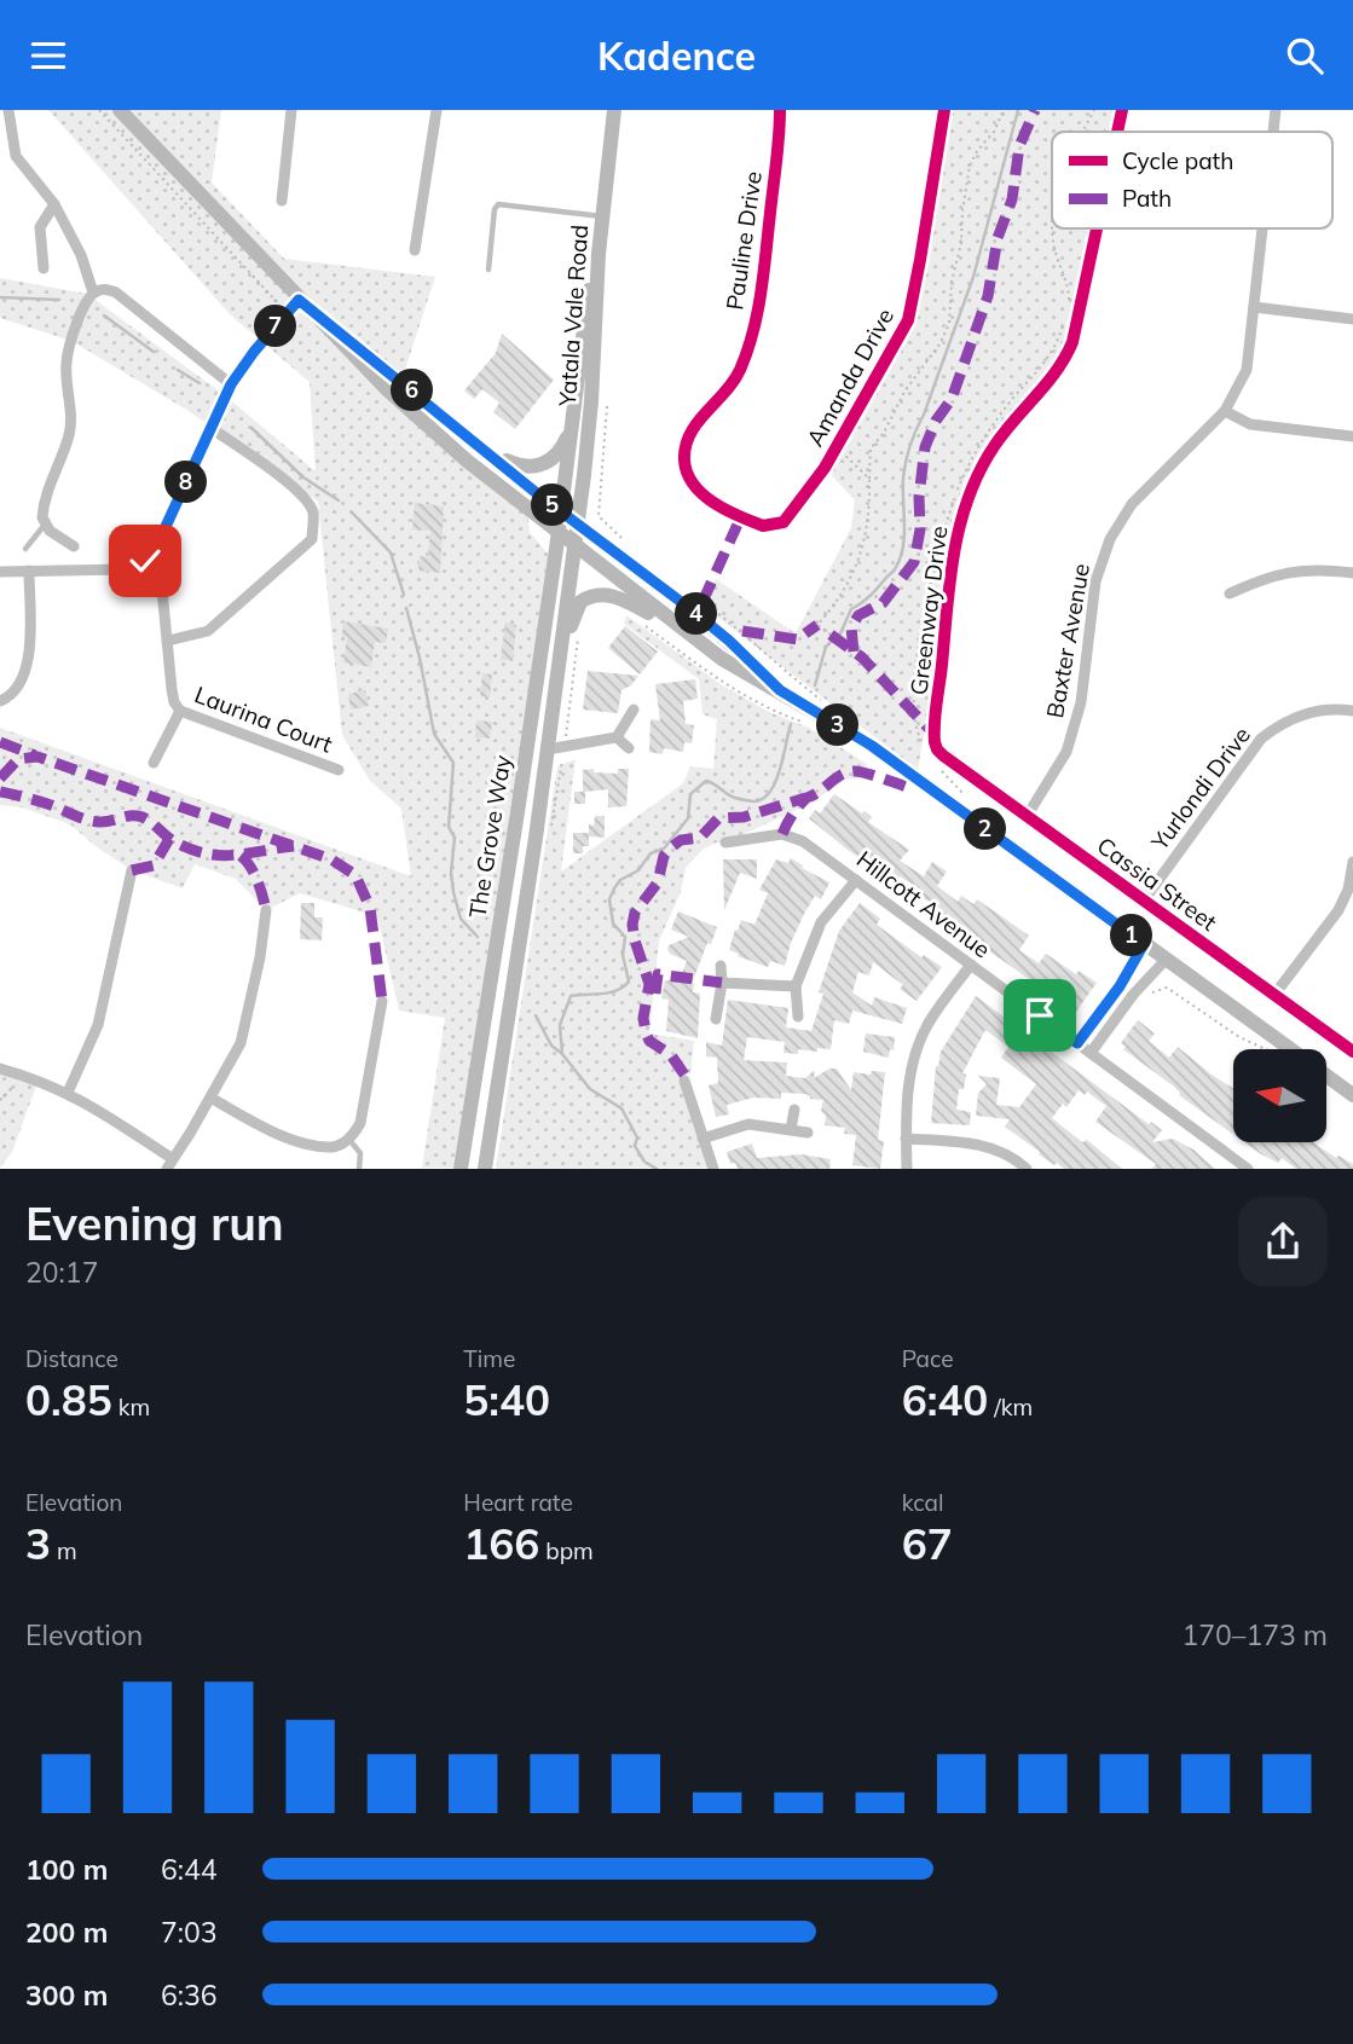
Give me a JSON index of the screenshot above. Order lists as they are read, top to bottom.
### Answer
{
  "streets": {
    "main road": ["Yatala Vale Road", "The Grove Way"],
    "street": [
      "Pauline Drive",
      "Amanda Drive",
      "Greenway Drive",
      "Baxter Avenue",
      "Laurina Court",
      "Yurlondi Drive",
      "Cassia Street",
      "Hillcott Avenue"
    ]
  },
  "crossings": [
    ["Pauline Drive", "Amanda Drive"],
    ["Yatala Vale Road", "The Grove Way"],
    ["Greenway Drive", "Cassia Street"],
    ["Baxter Avenue", "Cassia Street"],
    ["Yurlondi Drive", "Cassia Street"]
  ],
  "legend": ["Cycle path", "Path"],
  "north": "left",
  "page": {
    "header": "Kadence",
    "pins": [
      "7",
      "6",
      "8",
      "5",
      "4",
      "3",
      "2",
      "1"
    ],
    "heading": ["Evening run", "20:17"],
    "stats": [
      ["Distance", "0.85 km"],
      ["Time", "5:40"],
      ["Pace", "6:40 /km"],
      ["Elevation", "3 m"],
      ["Heart rate", "166 bpm"],
      ["kcal", "67"]
    ],
    "chart": ["Elevation", "170–173 m"],
    "list": [
      {
        "name": "100 m",
        "note": "6:44"
      },
      {
        "name": "200 m",
        "note": "7:03"
      },
      {
        "name": "300 m",
        "note": "6:36"
      }
    ]
  }
}
